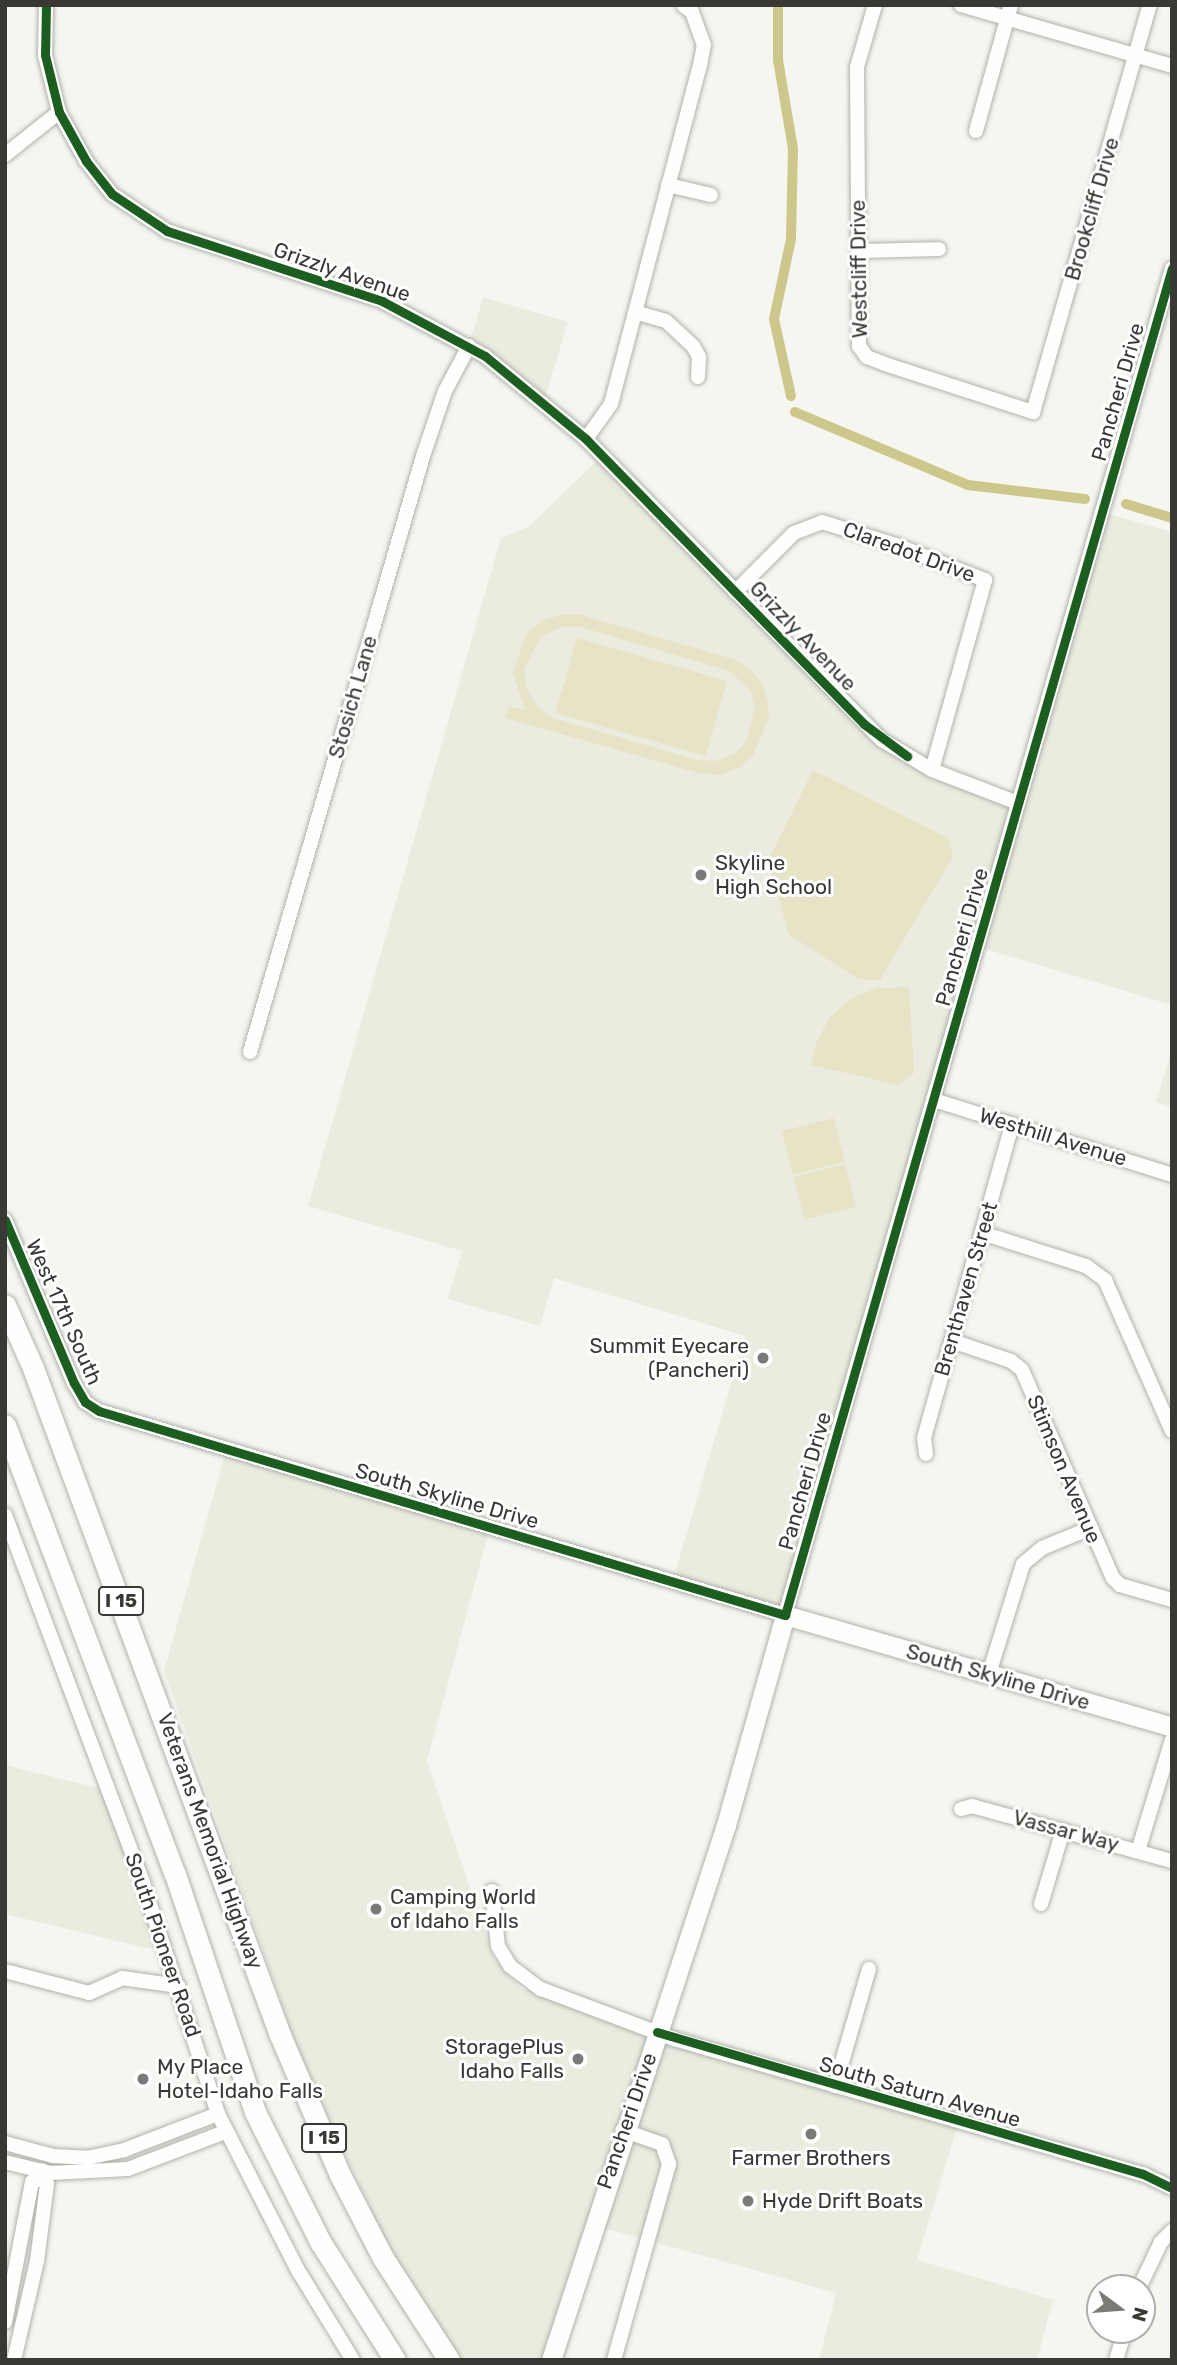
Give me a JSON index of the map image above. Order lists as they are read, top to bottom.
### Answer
{
  "streets": {
    "highway": ["I 15", "Veterans Memorial Highway"],
    "main road": ["Pancheri Drive", "South Skyline Drive"],
    "street": [
      "Brookcliff Drive",
      "Westcliff Drive",
      "Grizzly Avenue",
      "Claredot Drive",
      "Stosich Lane",
      "Westhill Avenue",
      "Brenthaven Street",
      "West 17th South",
      "Stimson Avenue",
      "Vassar Way",
      "South Pioneer Road",
      "South Saturn Avenue"
    ]
  },
  "crossings": [
    ["Brookcliff Drive", "Westcliff Drive"],
    ["Grizzly Avenue", "Pancheri Drive"],
    ["Grizzly Avenue", "Claredot Drive"],
    ["Grizzly Avenue", "Stosich Lane"],
    ["Pancheri Drive", "Westhill Avenue"],
    ["Pancheri Drive", "South Skyline Drive"],
    ["Pancheri Drive", "South Saturn Avenue"],
    ["Westhill Avenue", "Brenthaven Street"],
    ["Brenthaven Street", "Stimson Avenue"],
    ["West 17th South", "South Skyline Drive"]
  ],
  "places": [
    "Skyline High School",
    "Summit Eyecare (Pancheri)",
    "Camping World of Idaho Falls",
    "StoragePlus Idaho Falls",
    "My Place Hotel-Idaho Falls",
    "Farmer Brothers",
    "Hyde Drift Boats"
  ],
  "north": "right"
}
